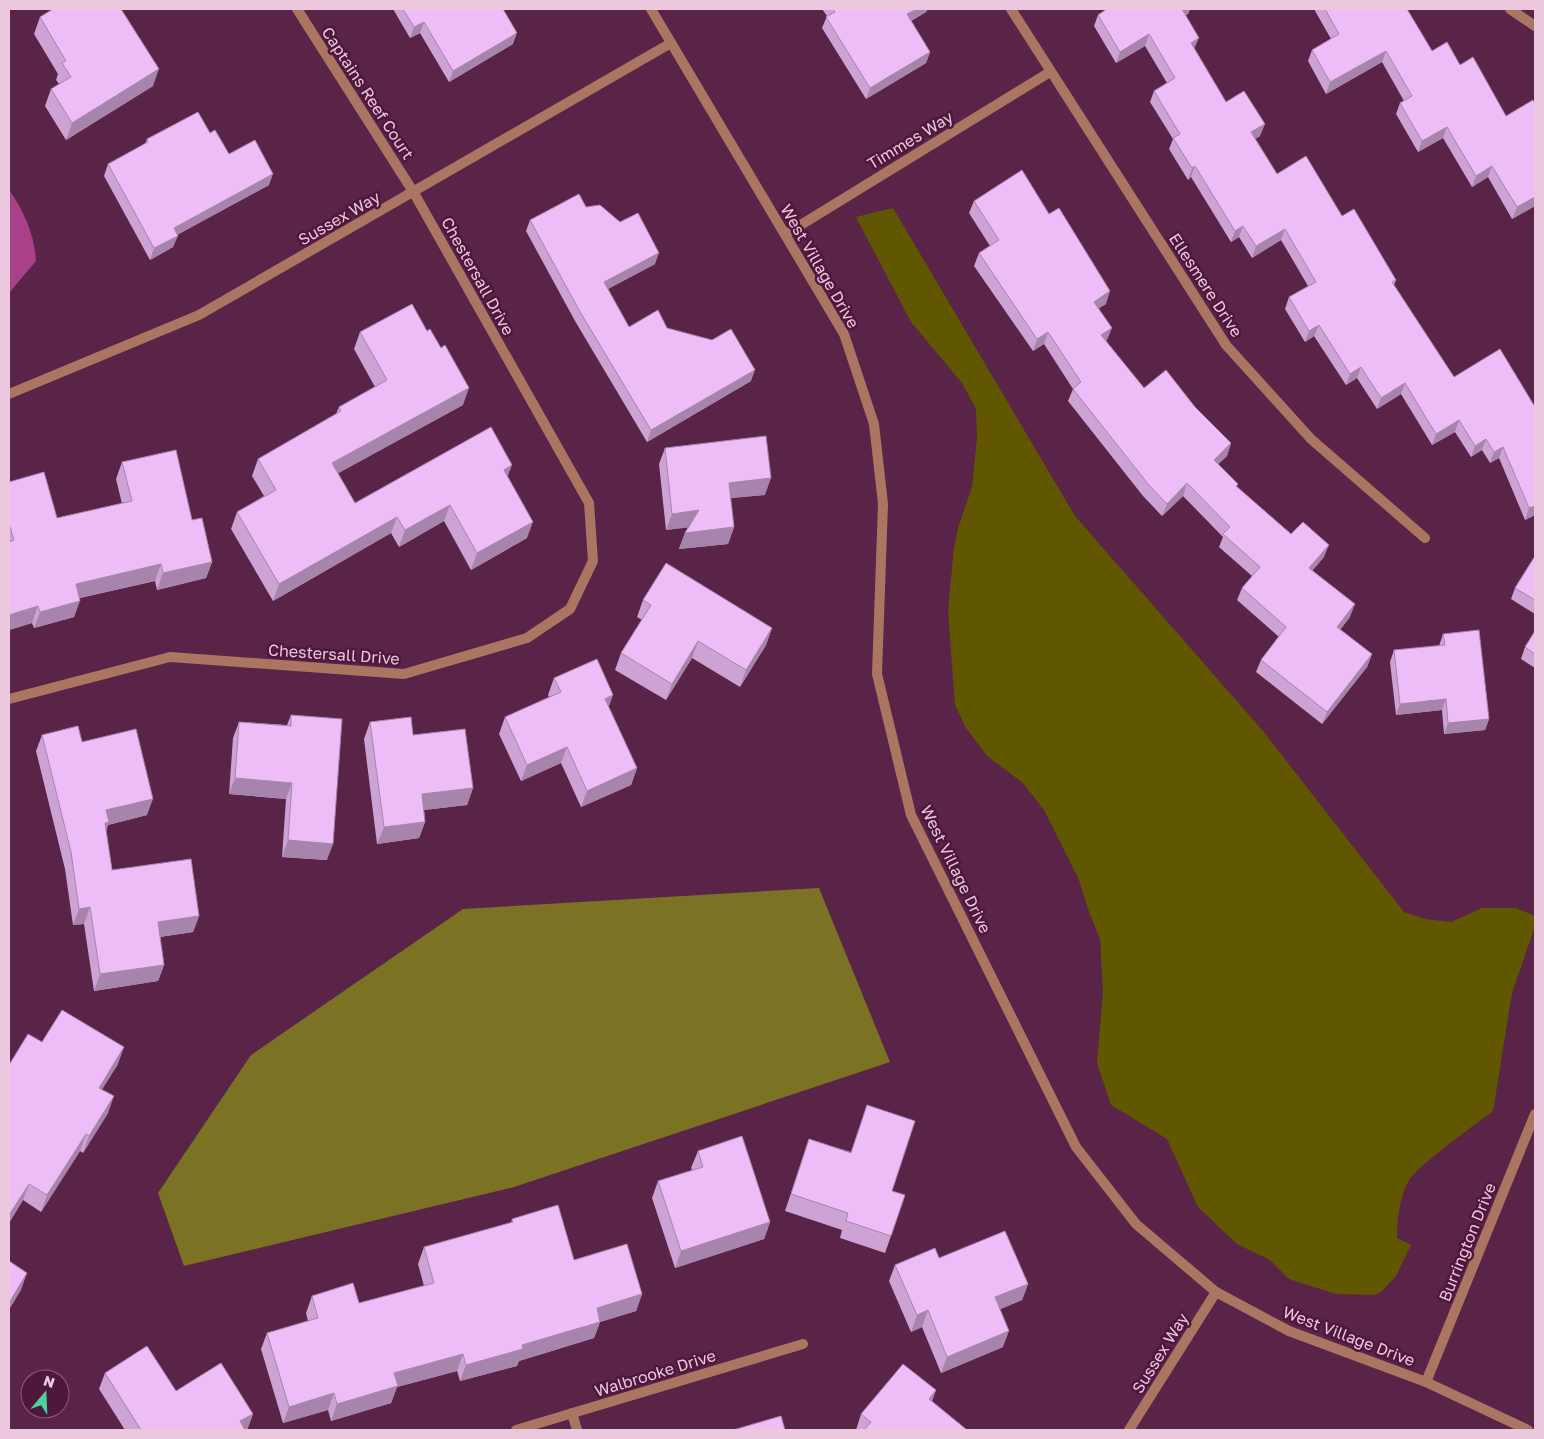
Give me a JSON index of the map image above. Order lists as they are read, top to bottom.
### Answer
{
  "streets": {
    "street": [
      "Captains Reef Court",
      "Timmes Way",
      "Sussex Way",
      "West Village Drive",
      "Chestersall Drive",
      "Ellesmere Drive",
      "Burrington Drive",
      "Walbrooke Drive"
    ]
  },
  "crossings": [
    ["Captains Reef Court", "Sussex Way"],
    ["Captains Reef Court", "Chestersall Drive"],
    ["Timmes Way", "West Village Drive"],
    ["Timmes Way", "Ellesmere Drive"],
    ["Sussex Way", "West Village Drive"],
    ["Sussex Way", "Chestersall Drive"],
    ["West Village Drive", "Burrington Drive"]
  ],
  "north": "top"
}
